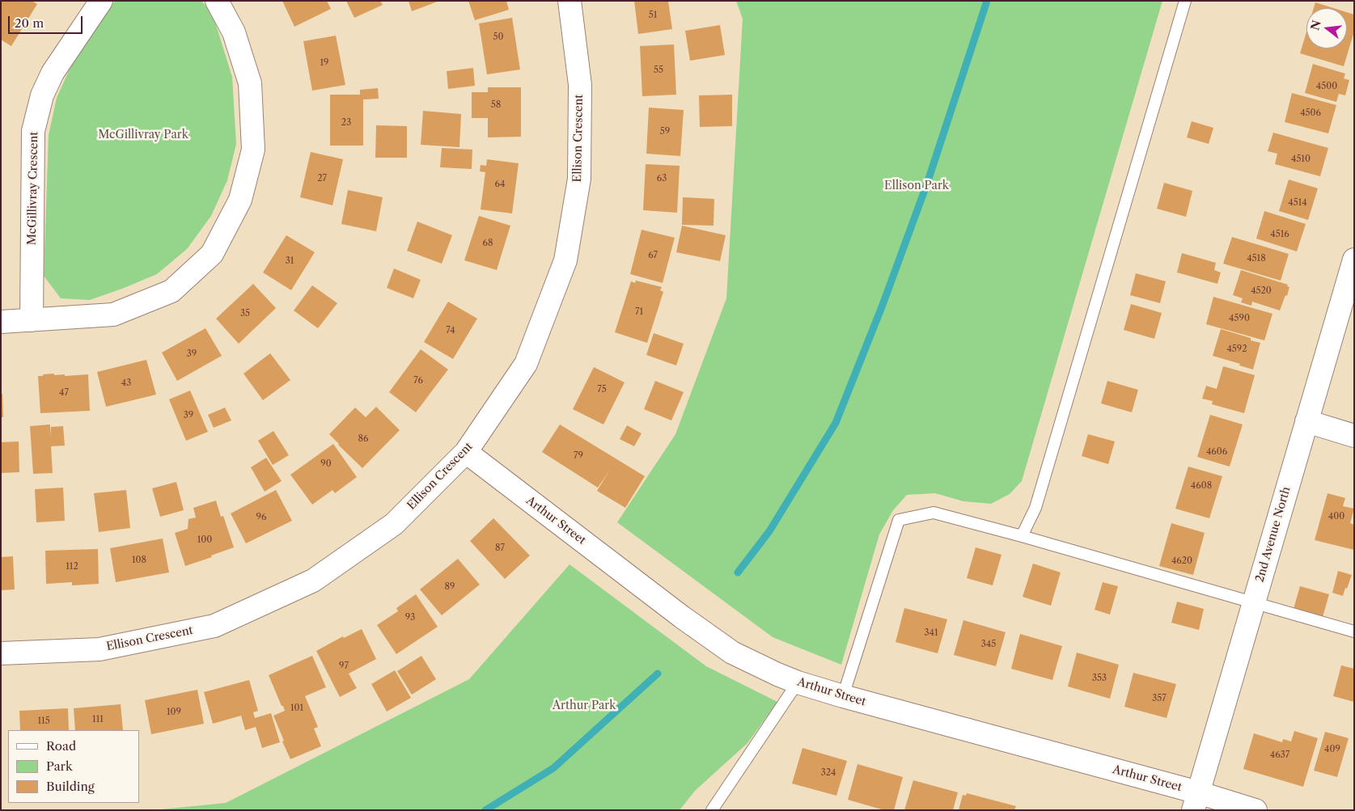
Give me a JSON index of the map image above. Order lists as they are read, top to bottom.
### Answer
{
  "streets": {
    "street": [
      "Ellison Crescent",
      "McGillivray Crescent",
      "Arthur Street",
      "2nd Avenue North"
    ]
  },
  "crossings": [
    ["Ellison Crescent", "Arthur Street"],
    ["Arthur Street", "2nd Avenue North"]
  ],
  "parks": ["McGillivray Park", "Ellison Park", "Arthur Park"],
  "house_numbers": [
    "51",
    "50",
    "19",
    "55",
    "4500",
    "58",
    "4506",
    "23",
    "59",
    "4510",
    "27",
    "63",
    "64",
    "4514",
    "4516",
    "68",
    "67",
    "4518",
    "31",
    "4520",
    "71",
    "35",
    "4590",
    "74",
    "4592",
    "39",
    "76",
    "43",
    "75",
    "47",
    "39",
    "86",
    "4606",
    "79",
    "90",
    "4608",
    "400",
    "96",
    "100",
    "87",
    "108",
    "4620",
    "112",
    "89",
    "93",
    "341",
    "345",
    "97",
    "353",
    "357",
    "101",
    "109",
    "111",
    "115",
    "409",
    "4637",
    "324"
  ],
  "legend": ["Road", "Park", "Building"],
  "scale_bar": "20 m",
  "north": "left"
}
